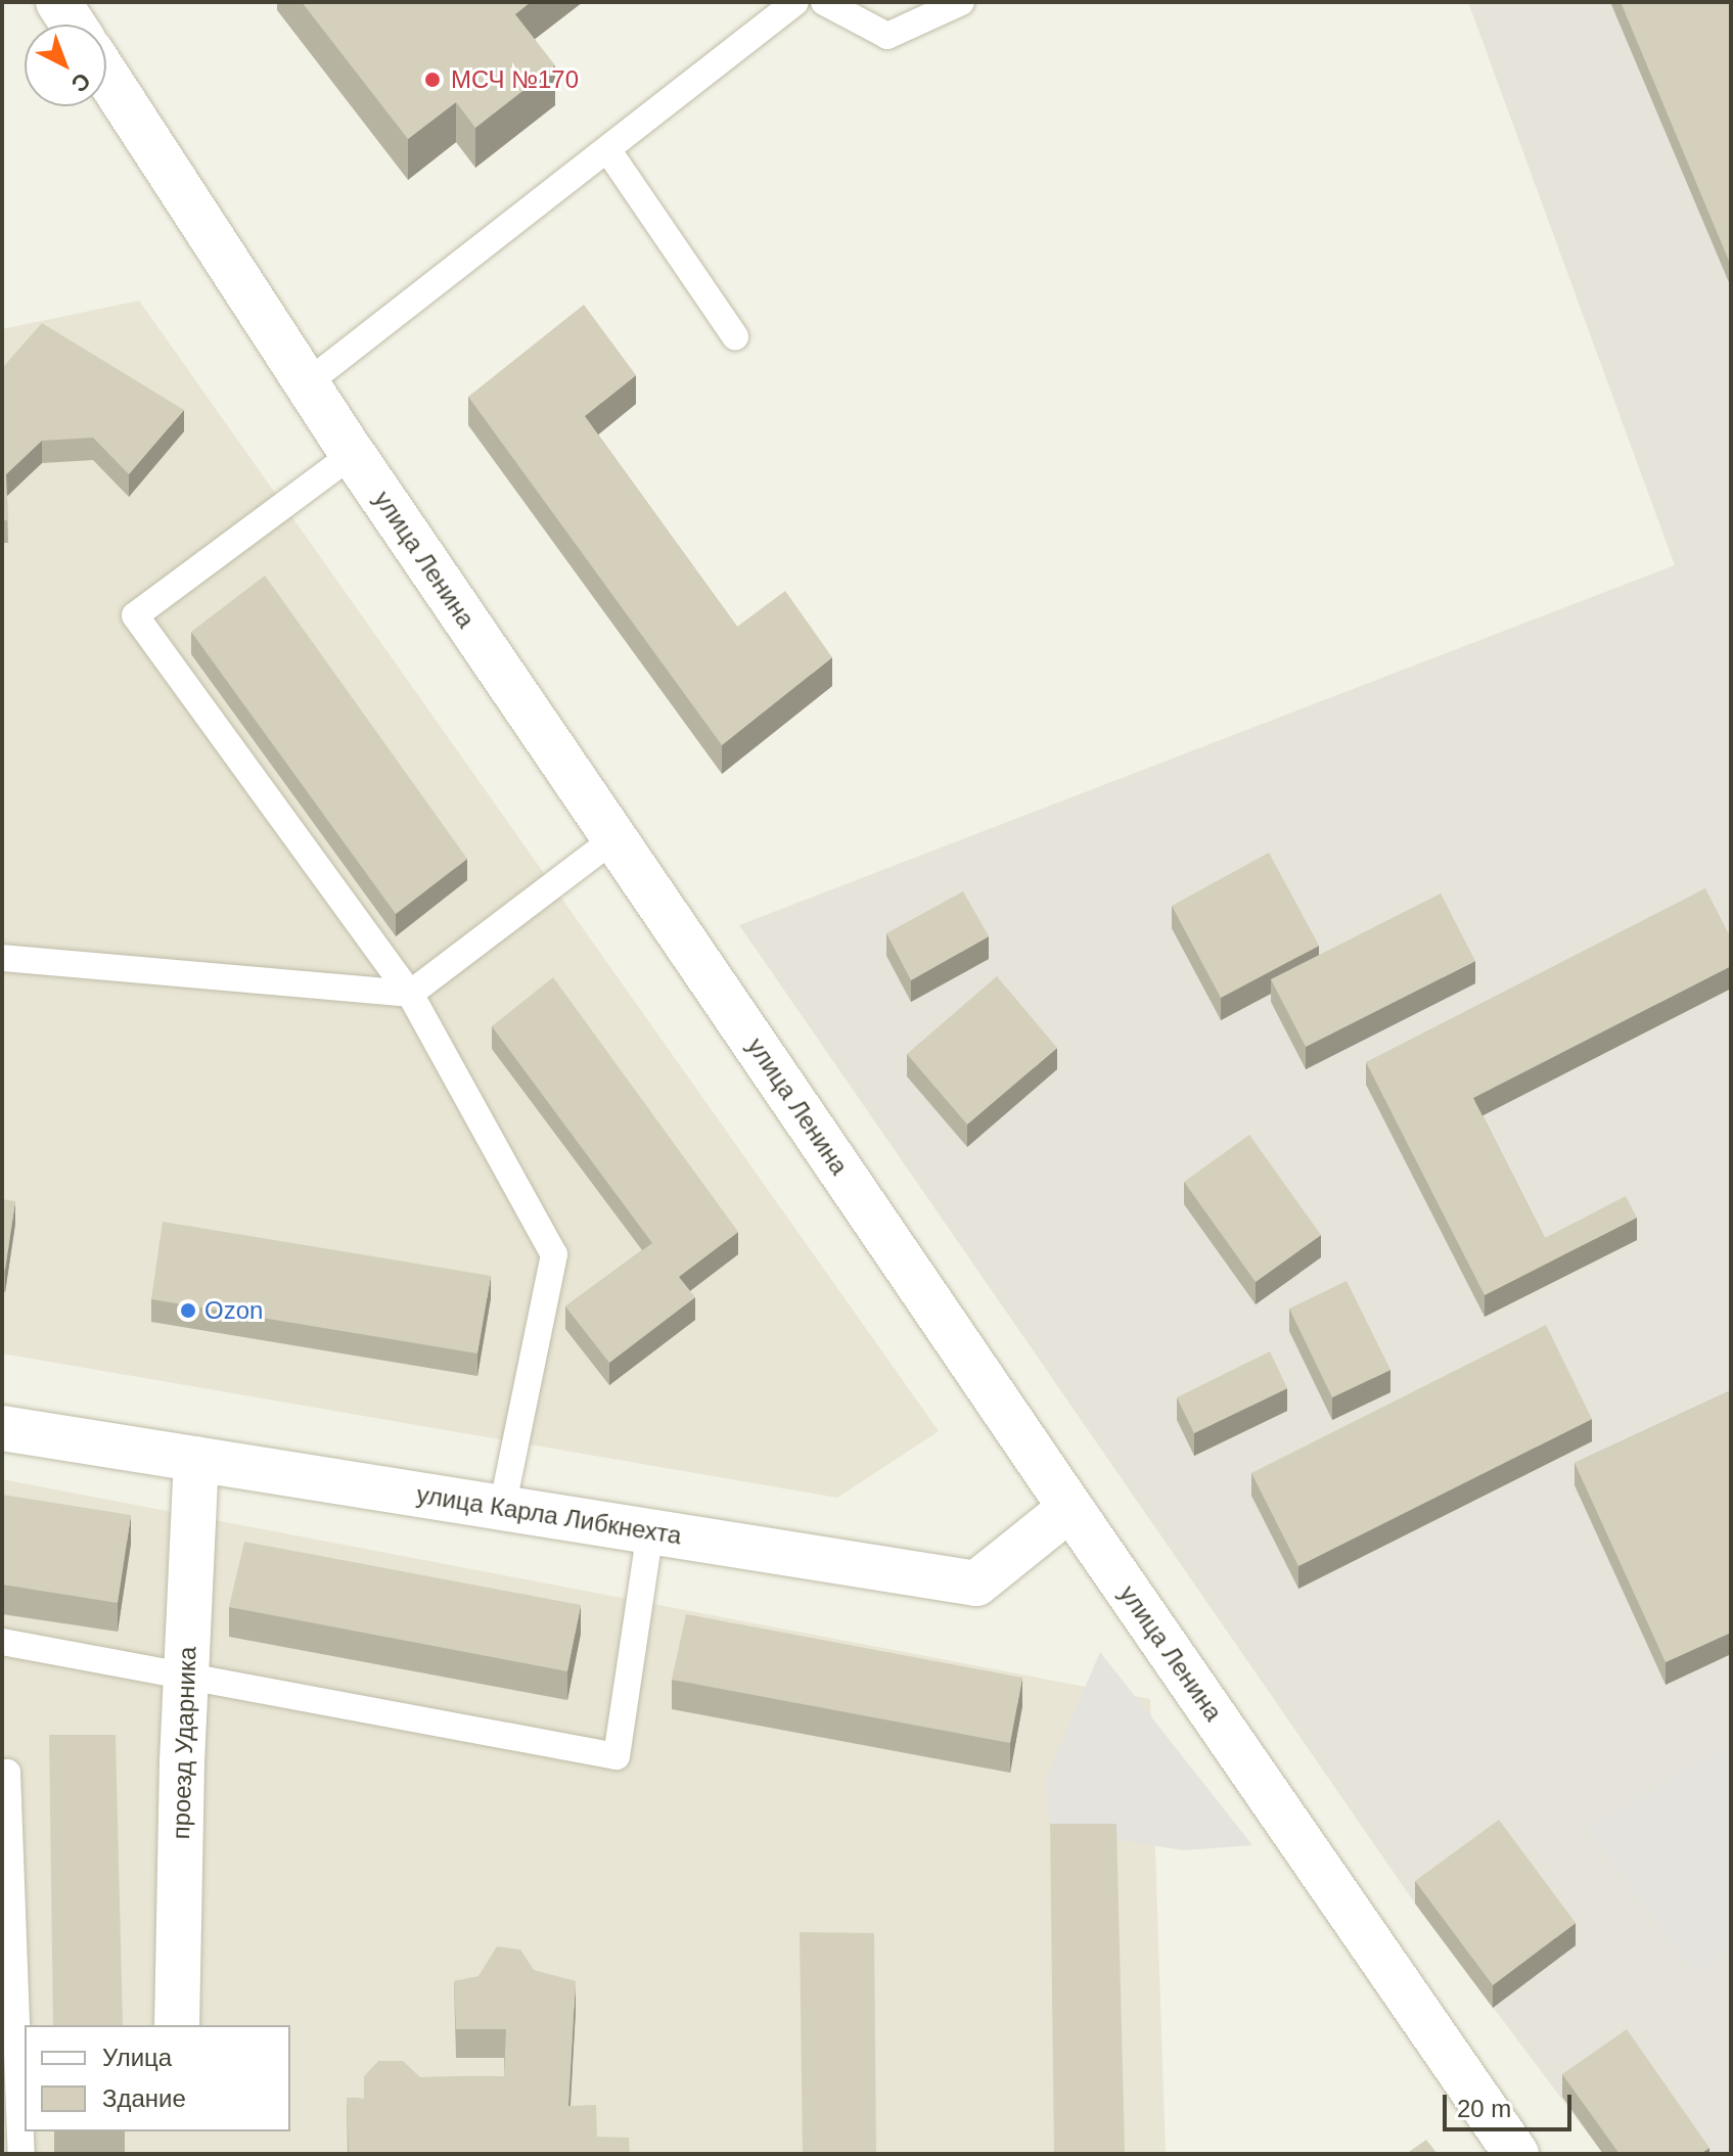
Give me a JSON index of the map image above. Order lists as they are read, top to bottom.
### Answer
{
  "streets": {
    "street": ["улица Ленина", "улица Карла Либкнехта", "проезд Ударника"]
  },
  "crossings": [
    ["улица Ленина", "улица Карла Либкнехта"],
    ["улица Карла Либкнехта", "проезд Ударника"]
  ],
  "places": ["МСЧ №170", "Ozon"],
  "legend": ["Улица", "Здание"],
  "scale_bar": "20 m",
  "north": "bottom right"
}
